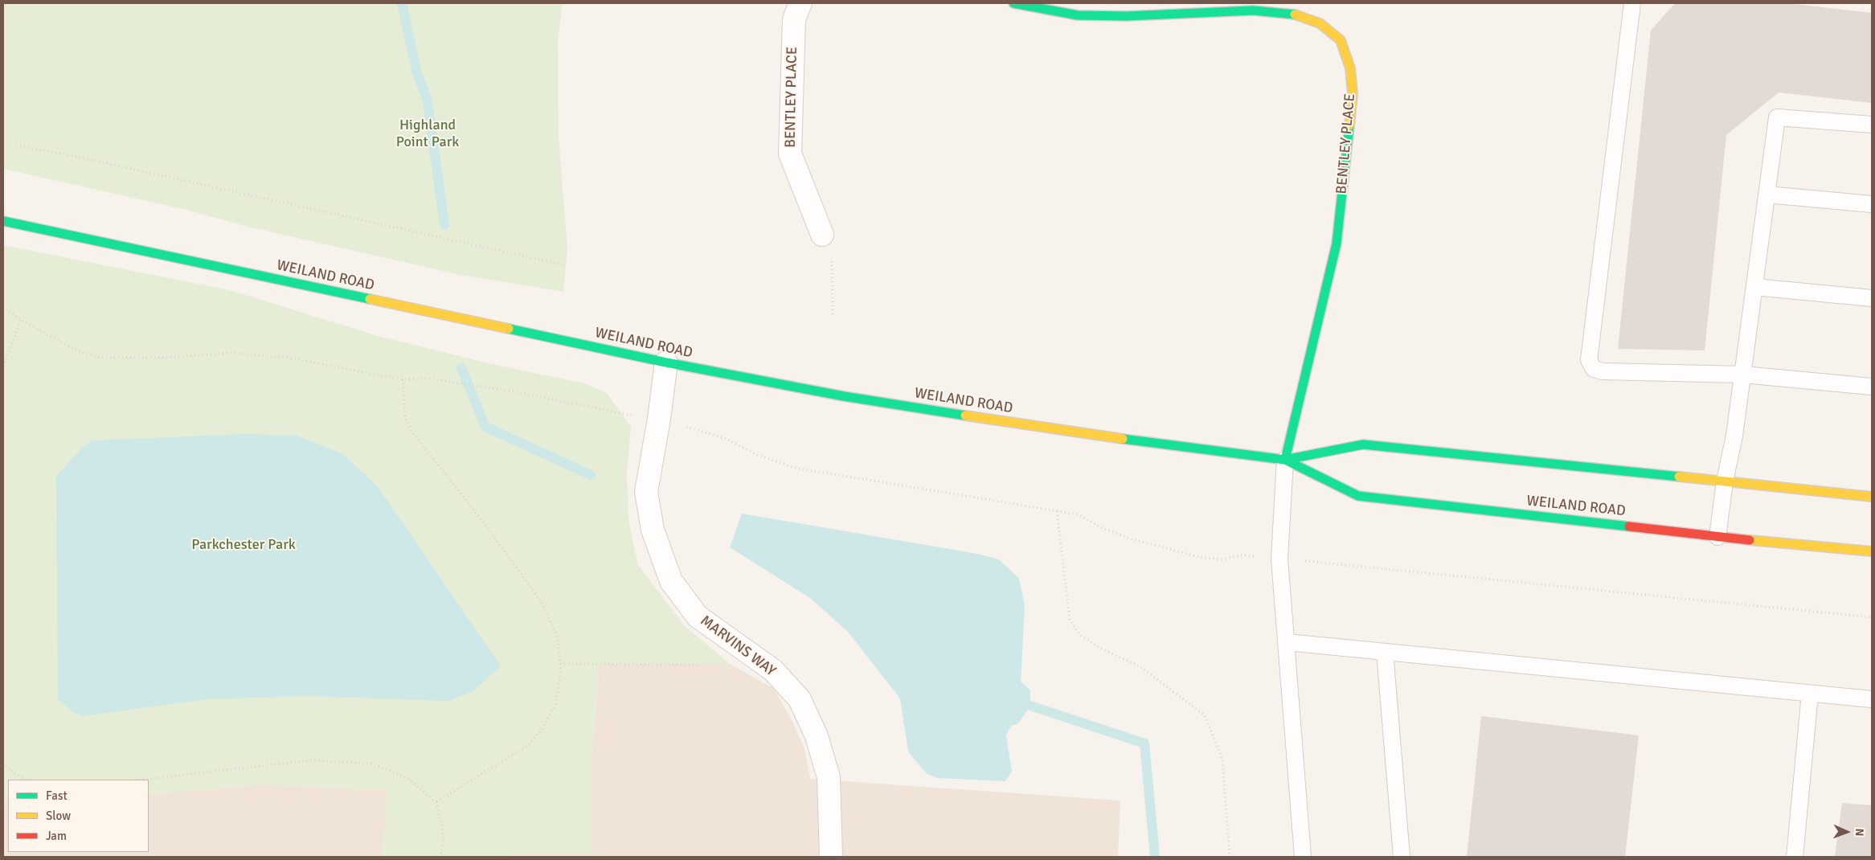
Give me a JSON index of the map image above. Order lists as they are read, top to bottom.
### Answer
{
  "streets": {
    "main road": ["BENTLEY PLACE", "WEILAND ROAD"],
    "street": ["MARVINS WAY"]
  },
  "crossings": [
    ["BENTLEY PLACE", "WEILAND ROAD"],
    ["WEILAND ROAD", "MARVINS WAY"]
  ],
  "parks": ["Highland Point Park", "Parkchester Park"],
  "legend": ["Fast", "Slow", "Jam"],
  "north": "right"
}
